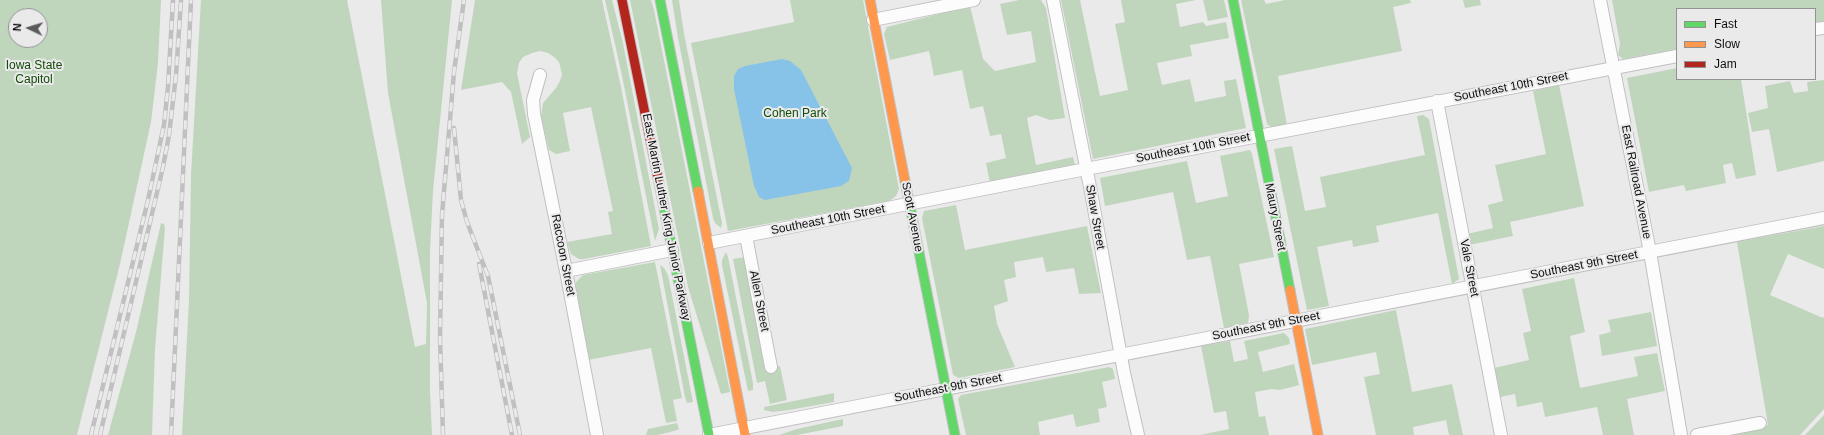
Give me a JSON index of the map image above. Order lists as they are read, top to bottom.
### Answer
{
  "streets": {
    "main road": ["East Martin Luther King Junior Parkway", "Scott Avenue", "Maury Street"],
    "street": [
      "Southeast 10th Street",
      "East Railroad Avenue",
      "Shaw Street",
      "Raccoon Street",
      "Southeast 9th Street",
      "Vale Street",
      "Allen Street"
    ]
  },
  "crossings": [
    ["Southeast 10th Street", "East Railroad Avenue"],
    ["Southeast 10th Street", "Scott Avenue"],
    ["Southeast 10th Street", "Shaw Street"],
    ["Southeast 10th Street", "Maury Street"],
    ["Southeast 10th Street", "Vale Street"],
    ["Southeast 10th Street", "Allen Street"],
    ["East Railroad Avenue", "Southeast 9th Street"],
    ["East Martin Luther King Junior Parkway", "Southeast 9th Street"],
    ["Scott Avenue", "Southeast 9th Street"],
    ["Shaw Street", "Southeast 9th Street"],
    ["Maury Street", "Southeast 9th Street"],
    ["Southeast 9th Street", "Vale Street"]
  ],
  "parks": ["Iowa State Capitol", "Cohen Park"],
  "legend": ["Fast", "Slow", "Jam"],
  "north": "left"
}
